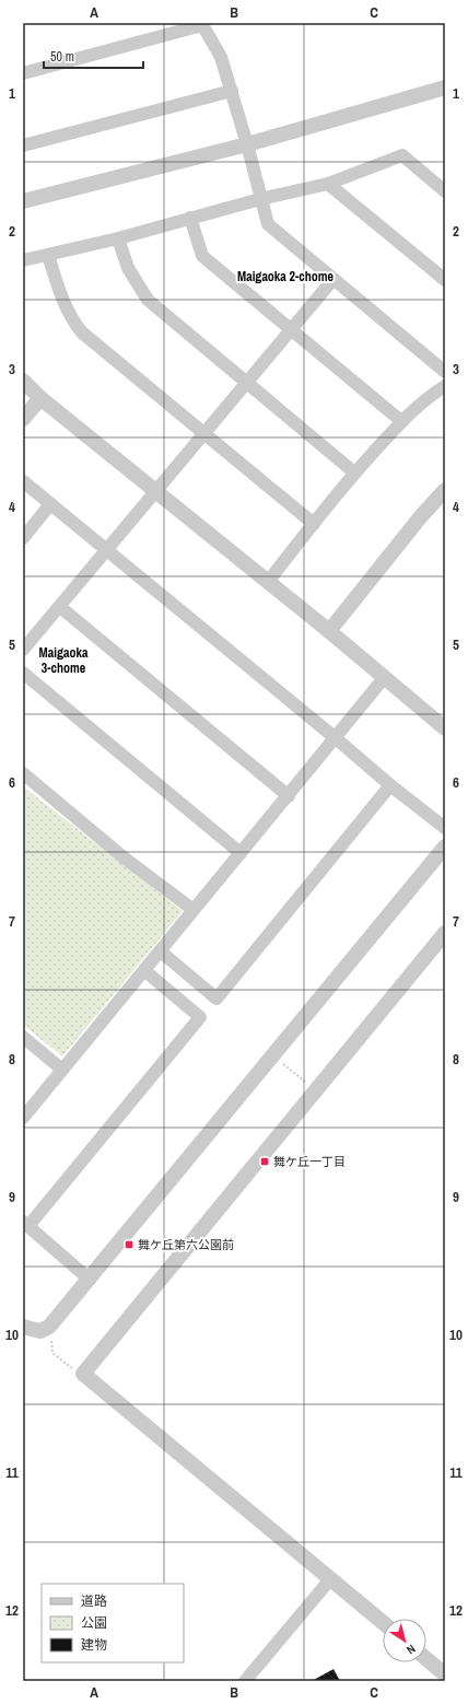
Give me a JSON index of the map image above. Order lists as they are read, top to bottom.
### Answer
{
  "districts": ["Maigaoka 2-chome", "Maigaoka 3-chome"],
  "places": {
    "transit": ["舞ケ丘一丁目", "舞ケ丘第六公園前"]
  },
  "legend": ["道路", "公園", "建物"],
  "scale_bar": "50 m",
  "north": "bottom right",
  "grid": {
    "columns": ["A", "B", "C"],
    "rows": [
      "1",
      "2",
      "3",
      "4",
      "5",
      "6",
      "7",
      "8",
      "9",
      "10",
      "11",
      "12"
    ]
  }
}
